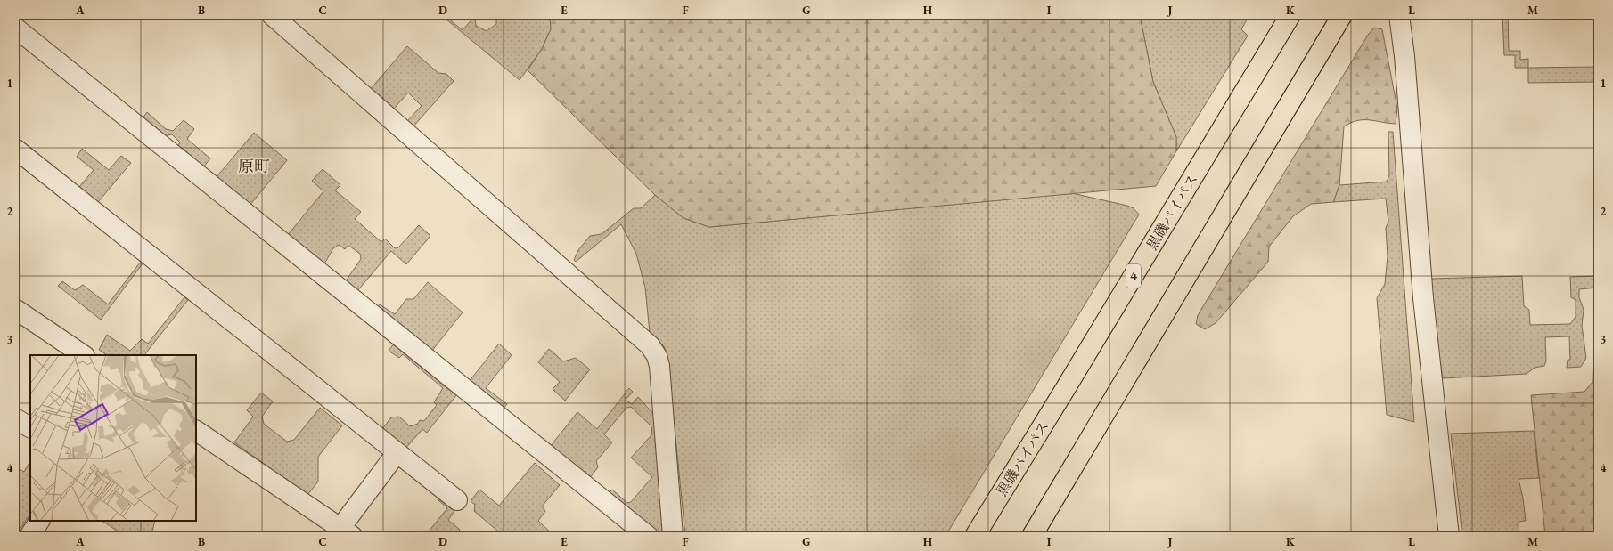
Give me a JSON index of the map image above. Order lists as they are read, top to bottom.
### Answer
{
  "streets": {
    "highway": ["黒磯バイパス", "4"]
  },
  "districts": ["原町"],
  "grid": {
    "columns": [
      "A",
      "B",
      "C",
      "D",
      "E",
      "F",
      "G",
      "H",
      "I",
      "J",
      "K",
      "L",
      "M"
    ],
    "rows": [
      "1",
      "2",
      "3",
      "4"
    ]
  }
}
